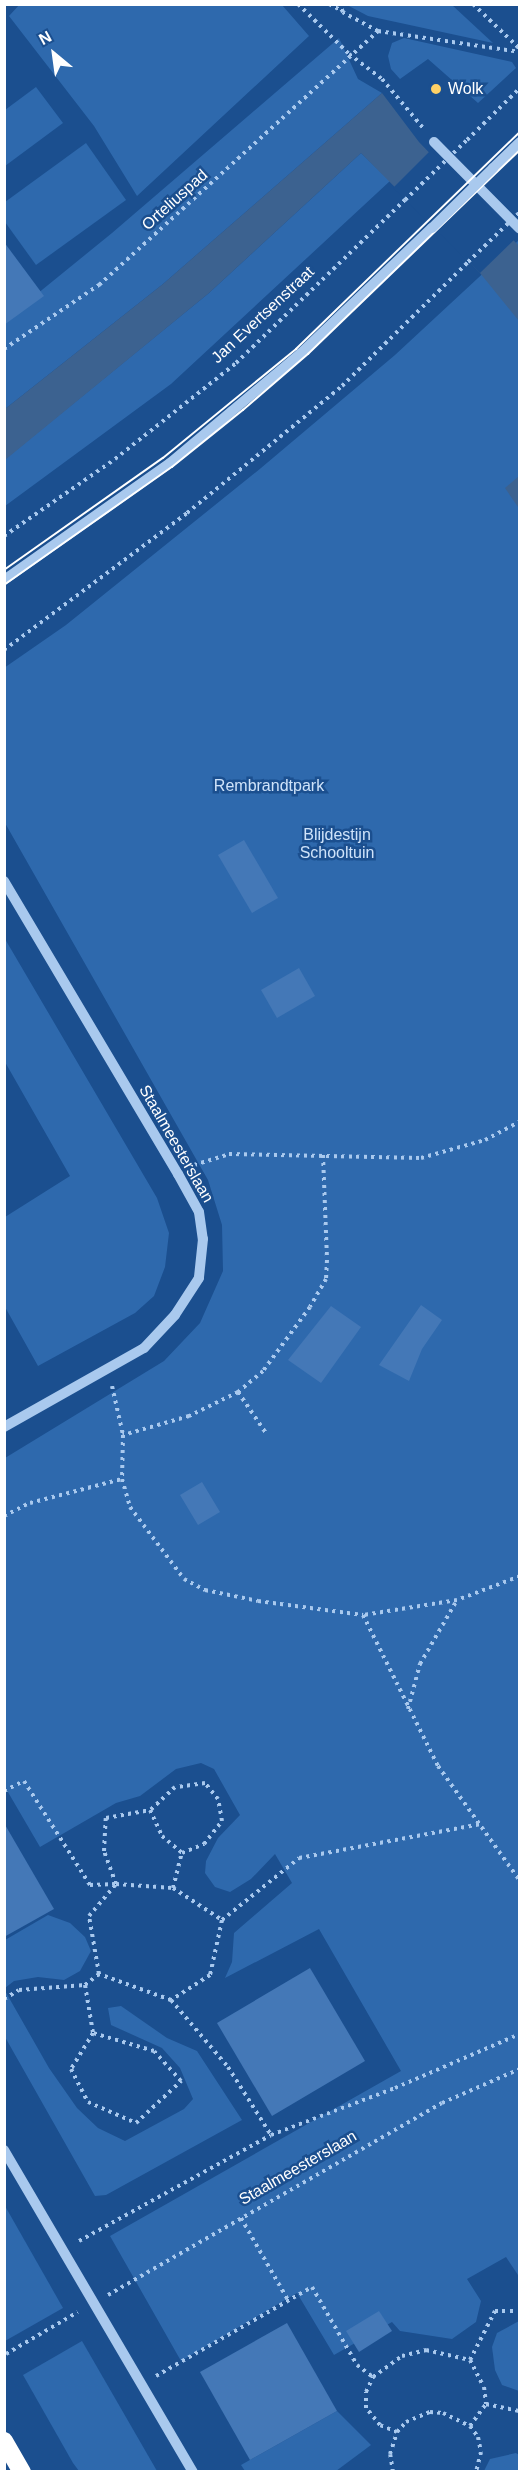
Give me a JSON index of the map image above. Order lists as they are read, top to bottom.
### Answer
{
  "streets": {
    "street": ["Staalmeesterslaan"],
    "path": ["Orteliuspad", "Jan Evertsenstraat"]
  },
  "parks": ["Rembrandtpark", "Blijdestijn Schooltuin"],
  "places": ["Wolk"],
  "north": "top left"
}
